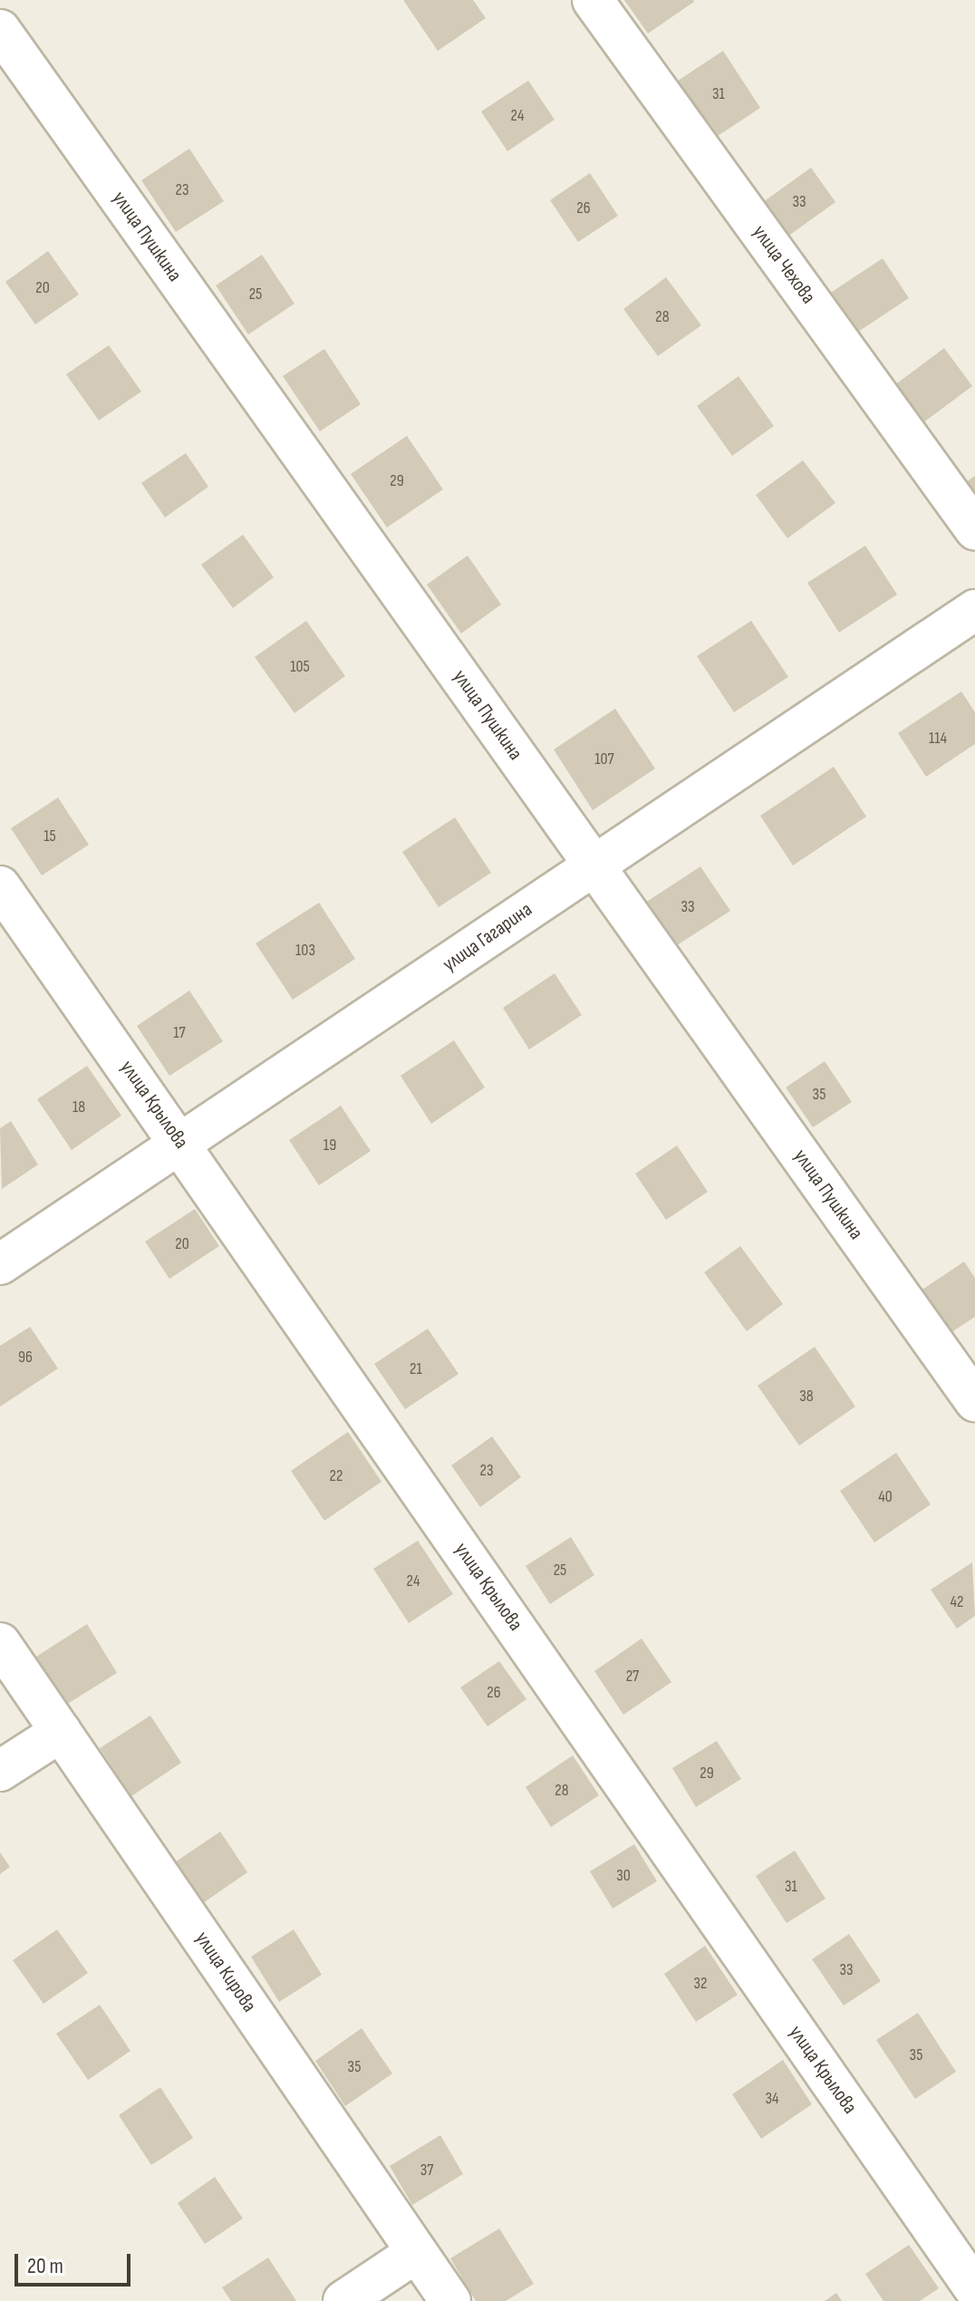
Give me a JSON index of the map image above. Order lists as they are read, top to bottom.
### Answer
{
  "streets": {
    "street": [
      "улица Пушкина",
      "улица Чехова",
      "улица Гагарина",
      "улица Крылова",
      "улица Кирова"
    ]
  },
  "crossings": [
    ["улица Пушкина", "улица Гагарина"],
    ["улица Гагарина", "улица Крылова"]
  ],
  "house_numbers": [
    "31",
    "24",
    "23",
    "33",
    "26",
    "20",
    "25",
    "28",
    "29",
    "105",
    "114",
    "107",
    "15",
    "33",
    "103",
    "17",
    "35",
    "18",
    "19",
    "20",
    "96",
    "21",
    "38",
    "23",
    "22",
    "40",
    "25",
    "24",
    "42",
    "27",
    "26",
    "29",
    "28",
    "30",
    "31",
    "33",
    "32",
    "35",
    "35",
    "34",
    "37"
  ],
  "scale_bar": "20 m"
}
